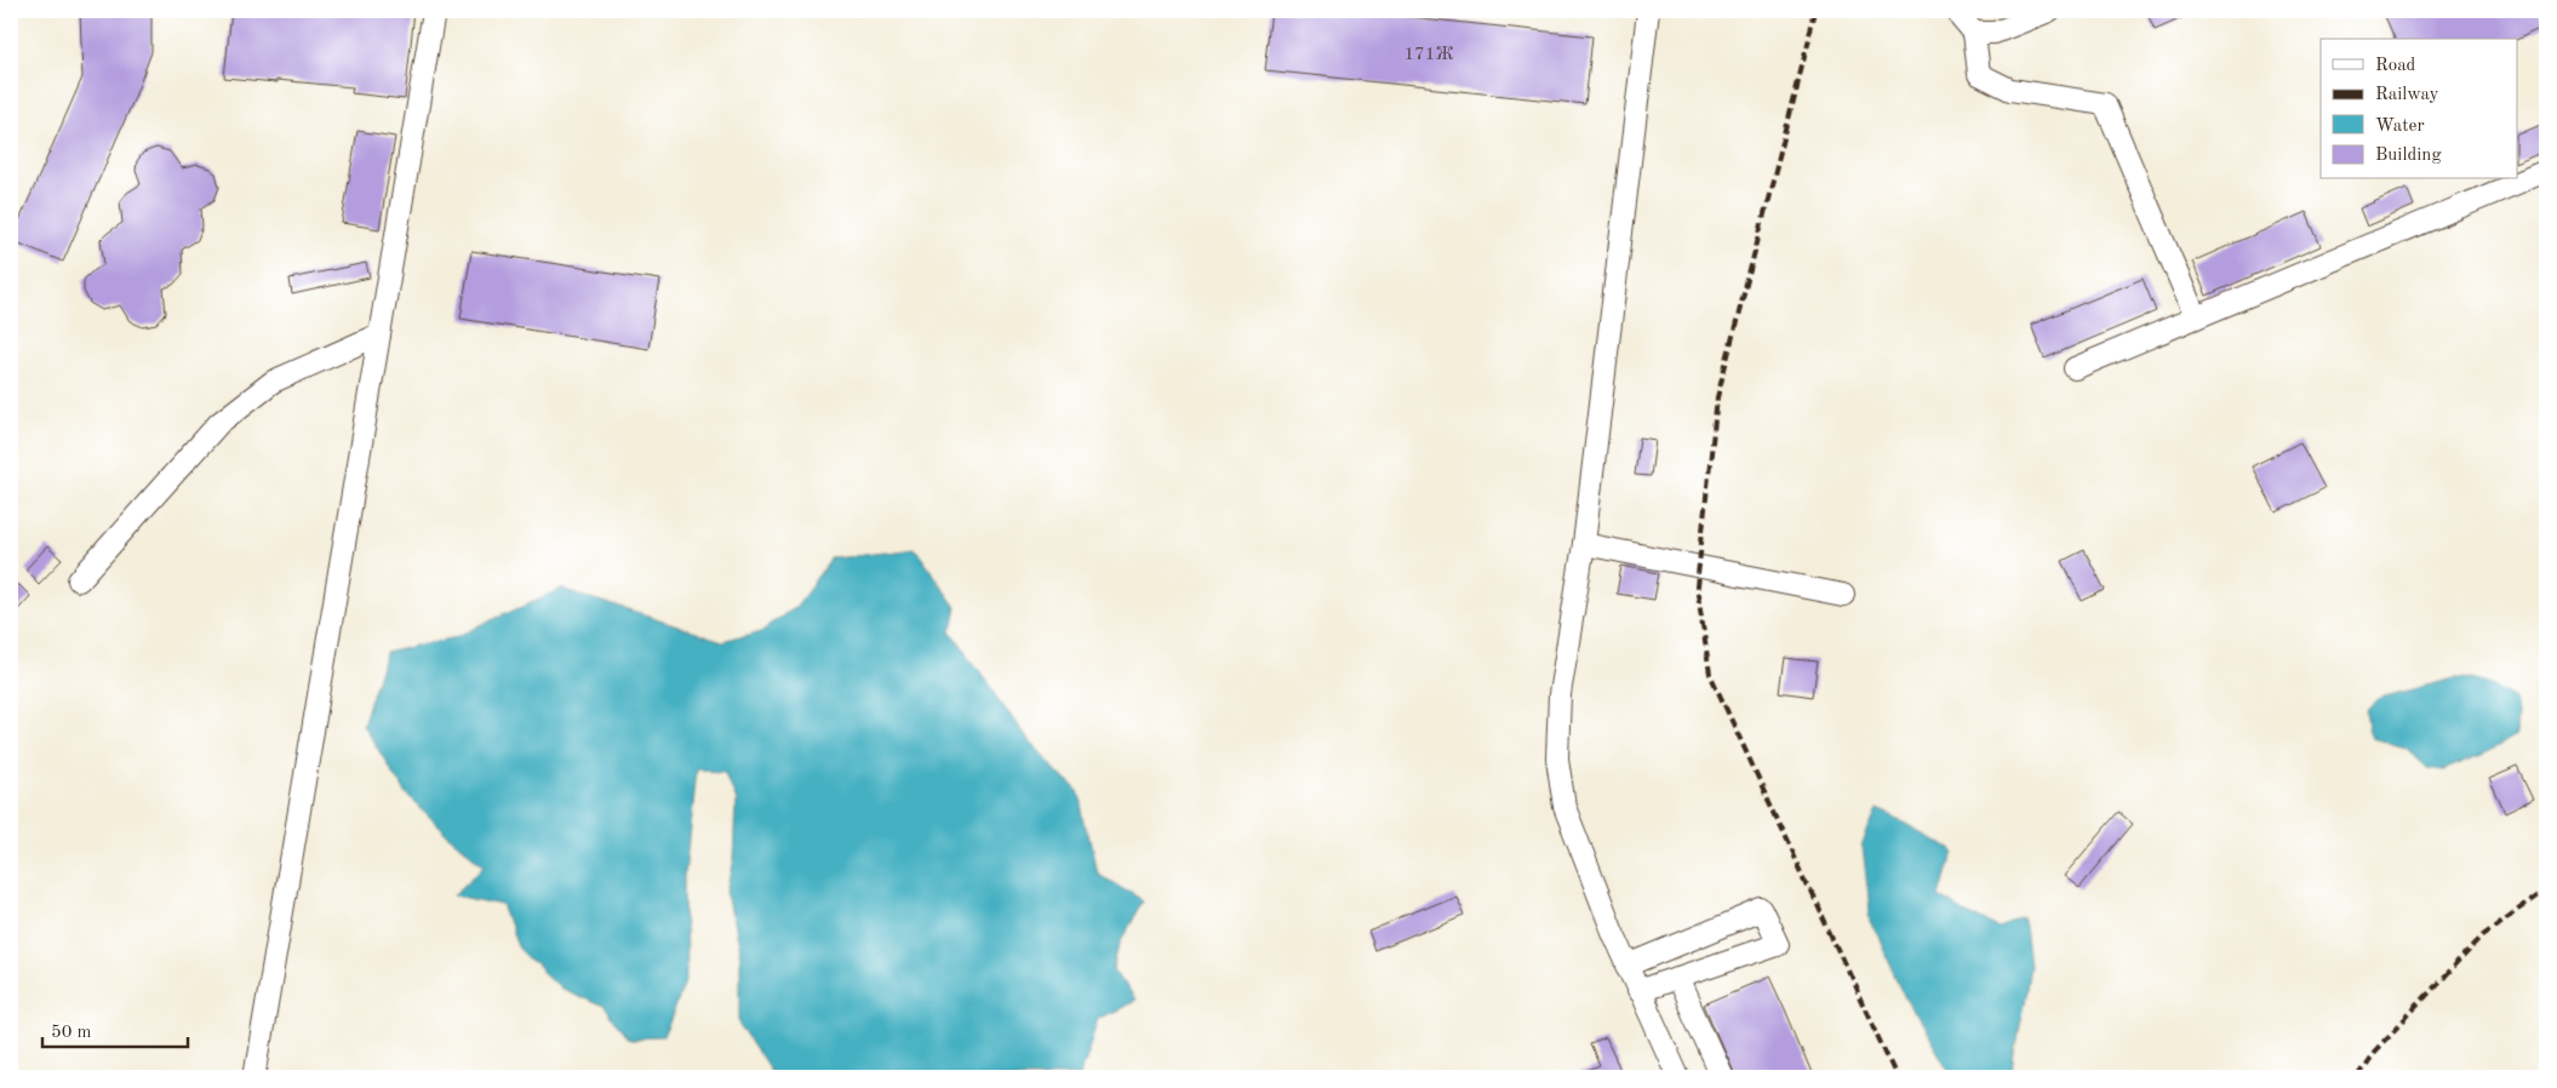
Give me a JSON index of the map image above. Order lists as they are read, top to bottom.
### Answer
{
  "house_numbers": ["171Ж"],
  "legend": [
    "Road",
    "Railway",
    "Water",
    "Building"
  ],
  "scale_bar": "50 m"
}
